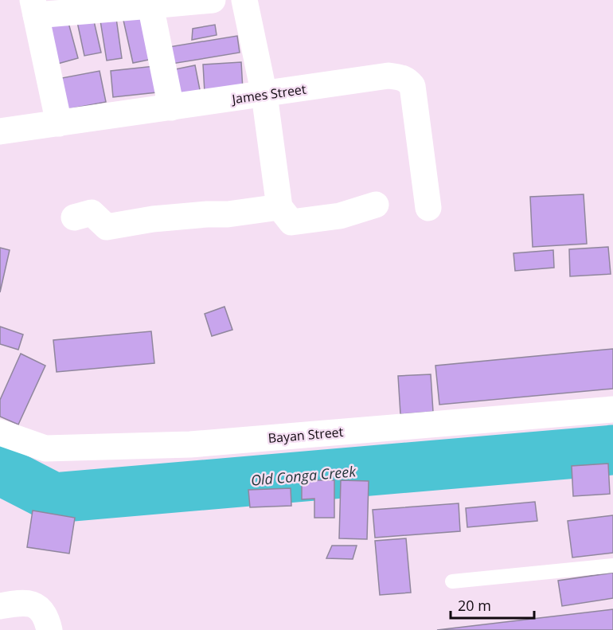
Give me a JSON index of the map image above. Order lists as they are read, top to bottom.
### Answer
{
  "streets": {
    "street": ["James Street", "Bayan Street"]
  },
  "water": ["Old Conga Creek"],
  "scale_bar": "20 m"
}
